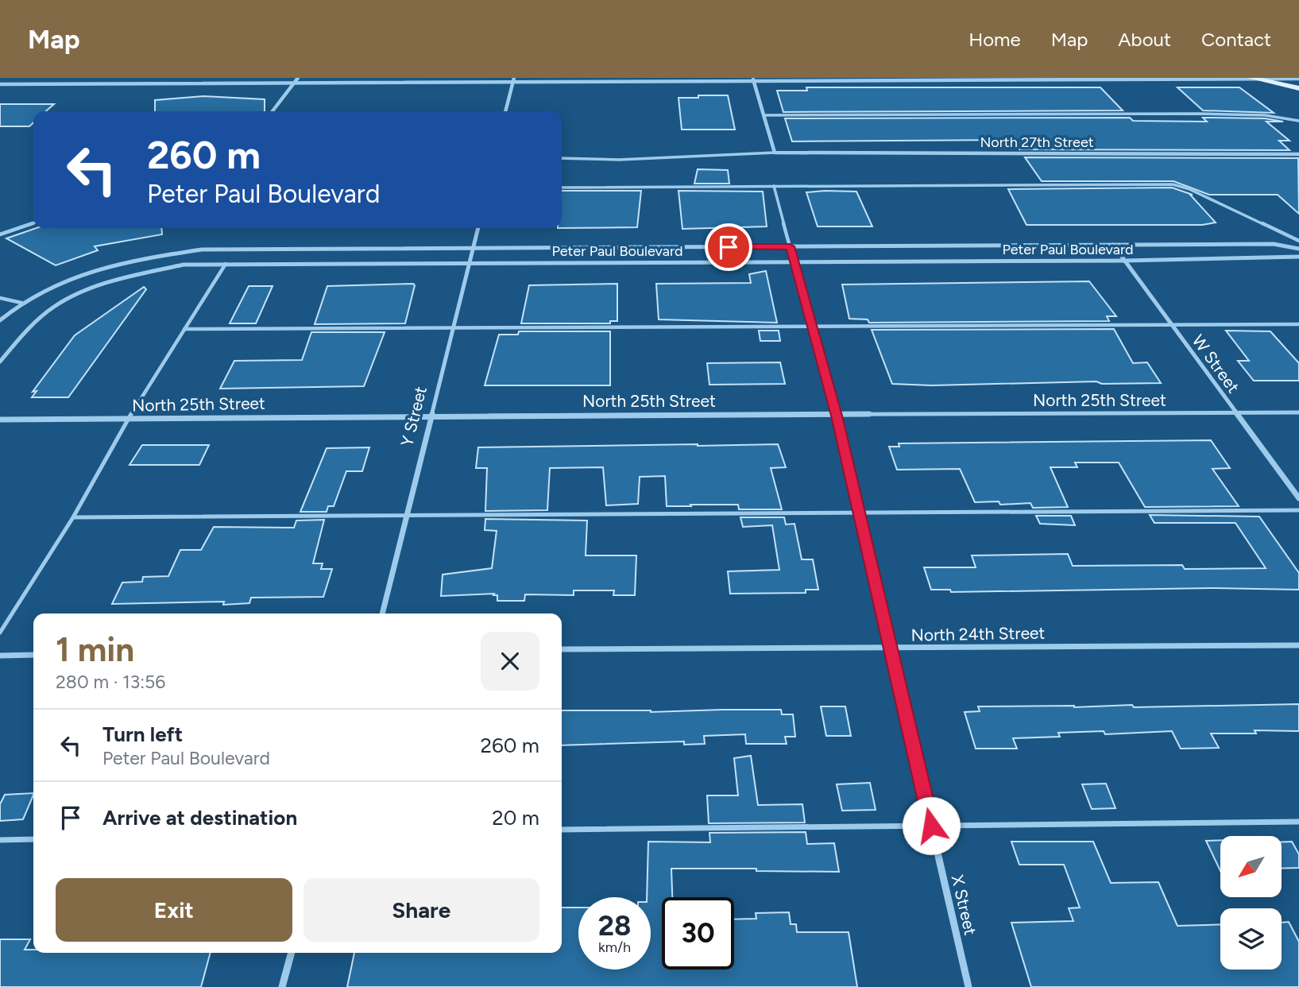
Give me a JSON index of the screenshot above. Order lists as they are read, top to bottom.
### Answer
{
  "streets": {
    "street": [
      "North 27th Street",
      "Peter Paul Boulevard",
      "W Street",
      "North 25th Street",
      "Y Street",
      "North 24th Street",
      "X Street"
    ]
  },
  "crossings": [
    ["Peter Paul Boulevard", "W Street"],
    ["Peter Paul Boulevard", "Y Street"],
    ["Peter Paul Boulevard", "X Street"],
    ["W Street", "North 25th Street"],
    ["North 25th Street", "Y Street"],
    ["North 25th Street", "X Street"],
    ["North 24th Street", "X Street"]
  ],
  "north": "bottom left",
  "page": {
    "header": "Map",
    "nav": [
      "Home",
      "Map",
      "About",
      "Contact"
    ],
    "turn": ["260 m", "Peter Paul Boulevard"],
    "heading": ["1 min", "280 m · 13:56"],
    "list": [
      {
        "name": "Turn left",
        "note": "Peter Paul Boulevard",
        "value": "260 m"
      },
      {
        "name": "Arrive at destination",
        "value": "20 m"
      }
    ],
    "buttons": ["Exit", "Share"],
    "speed": "28 km/h",
    "limit": "30"
  }
}
